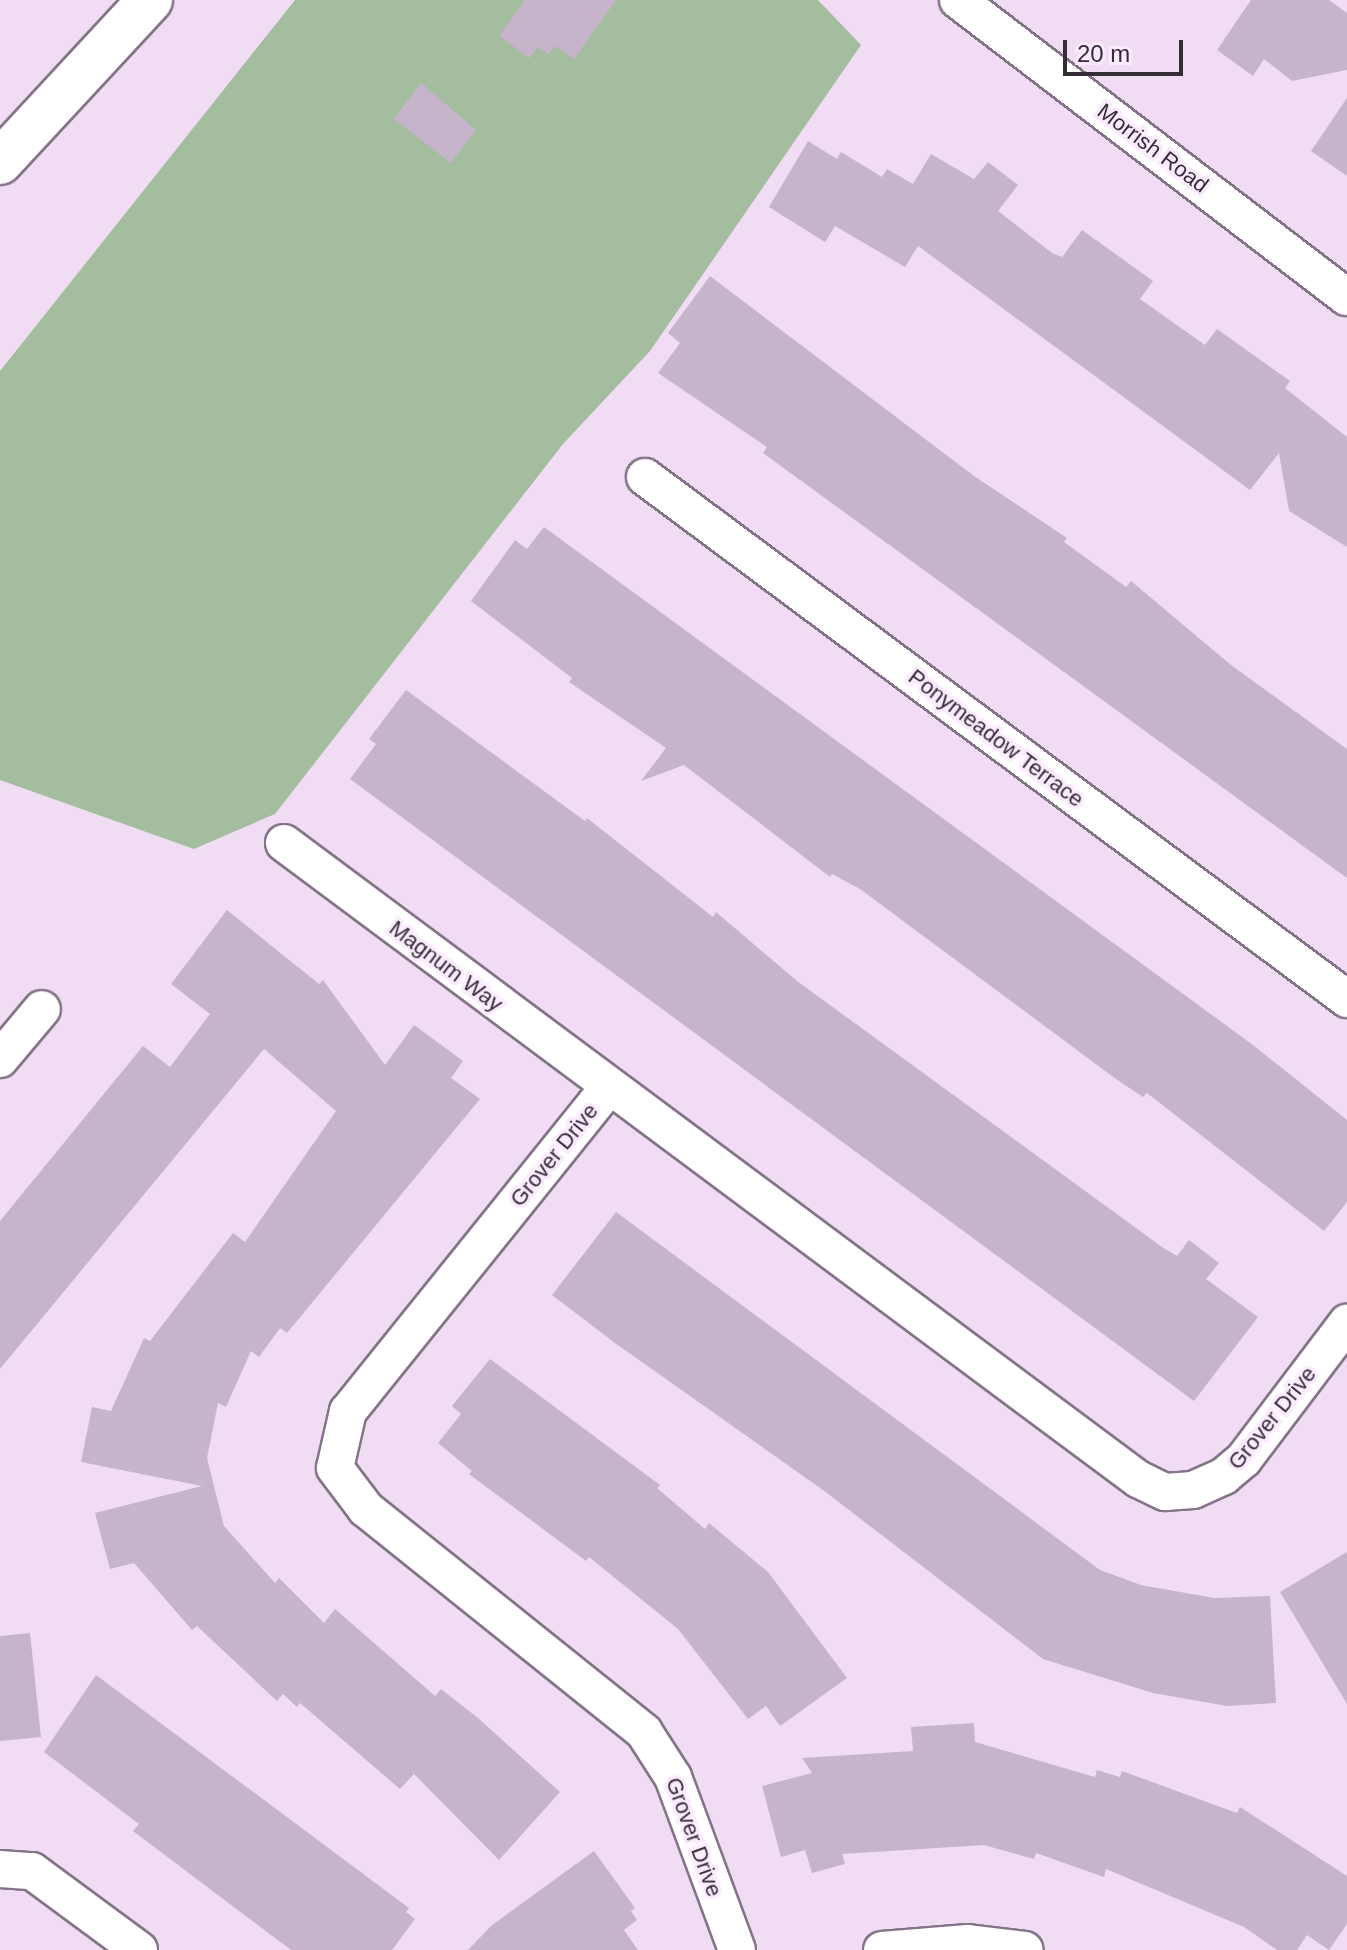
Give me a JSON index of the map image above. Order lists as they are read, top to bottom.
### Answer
{
  "streets": {
    "street": [
      "Morrish Road",
      "Ponymeadow Terrace",
      "Magnum Way",
      "Grover Drive"
    ]
  },
  "crossings": [
    ["Magnum Way", "Grover Drive"]
  ],
  "scale_bar": "20 m"
}
